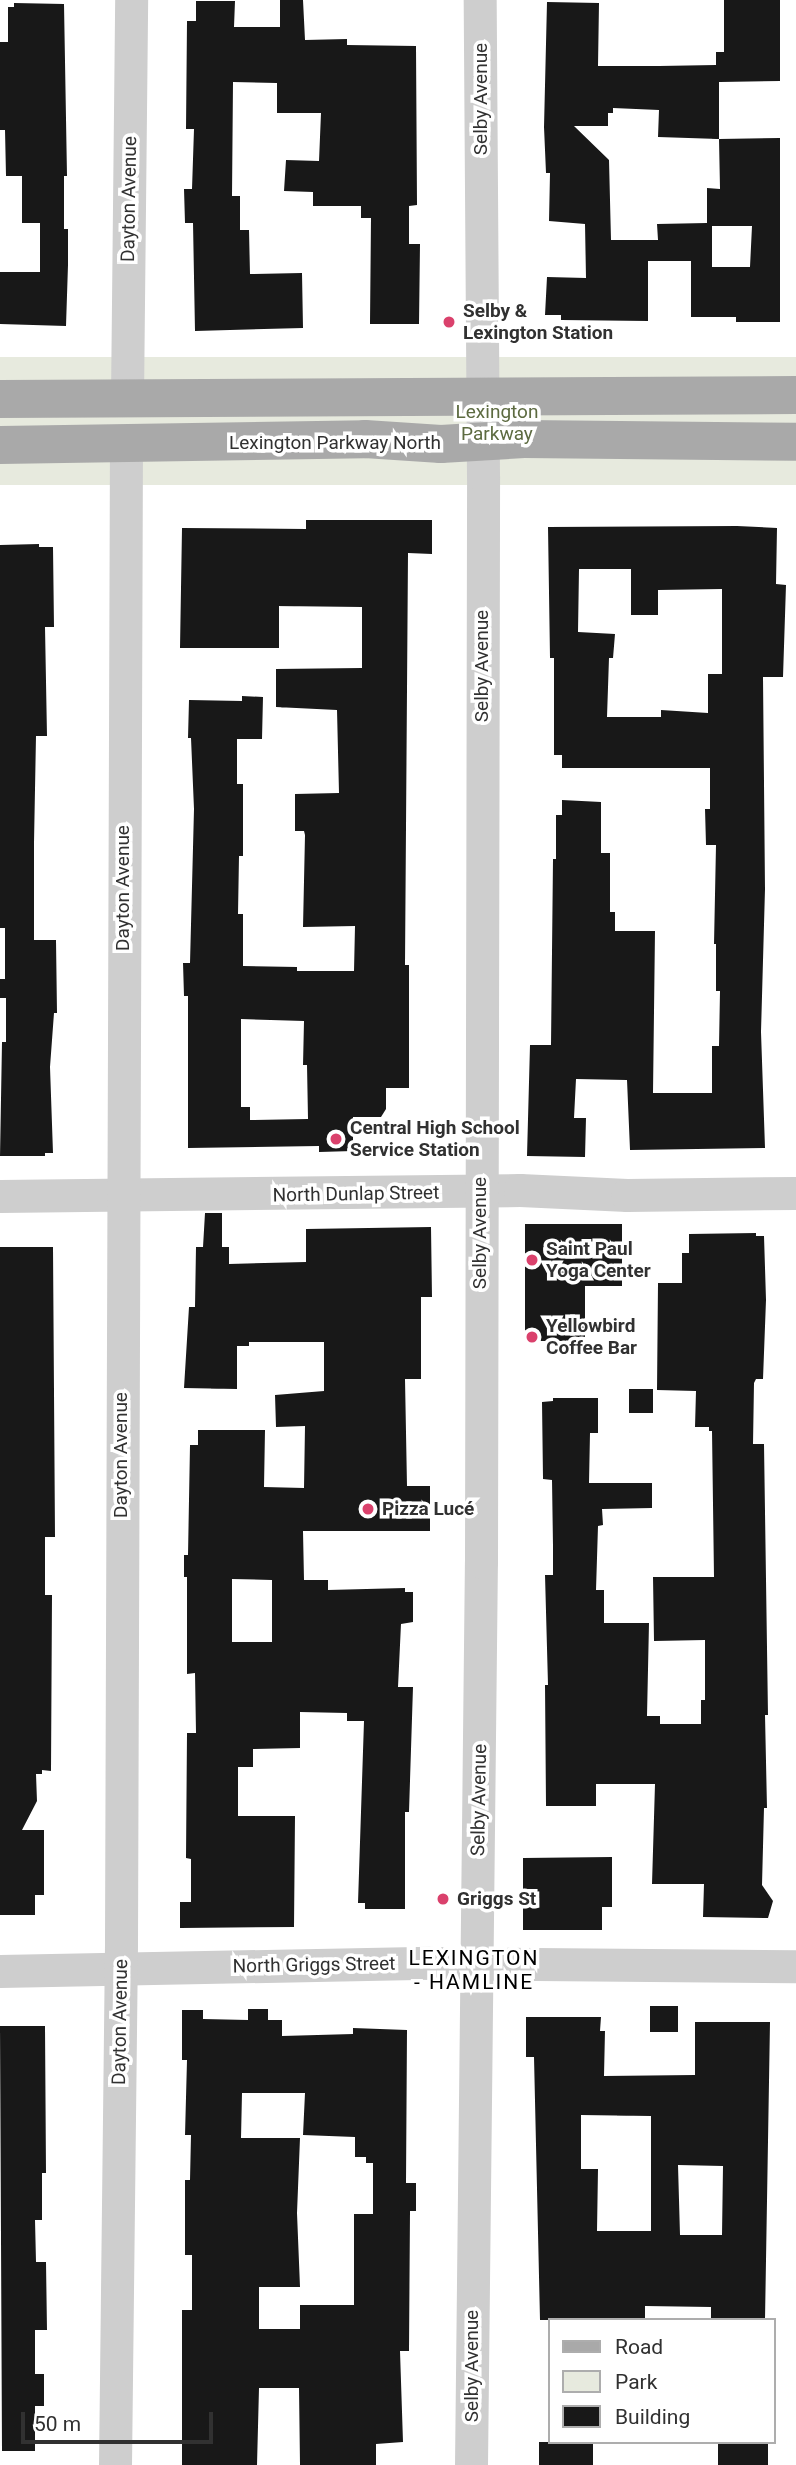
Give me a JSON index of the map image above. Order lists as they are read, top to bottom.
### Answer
{
  "streets": {
    "main road": ["Lexington Parkway North"],
    "street": [
      "Selby Avenue",
      "Dayton Avenue",
      "North Dunlap Street",
      "North Griggs Street"
    ]
  },
  "crossings": [
    ["Selby Avenue", "Lexington Parkway North"],
    ["Selby Avenue", "North Dunlap Street"],
    ["Selby Avenue", "North Griggs Street"],
    ["Dayton Avenue", "Lexington Parkway North"],
    ["Dayton Avenue", "North Dunlap Street"],
    ["Dayton Avenue", "North Griggs Street"]
  ],
  "districts": ["LEXINGTON - HAMLINE"],
  "parks": ["Lexington Parkway"],
  "places": [
    "Selby & Lexington Station",
    "Central High School Service Station",
    "Saint Paul Yoga Center",
    "Yellowbird Coffee Bar",
    "Pizza Lucé",
    "Griggs St"
  ],
  "legend": ["Road", "Park", "Building"],
  "scale_bar": "50 m"
}
